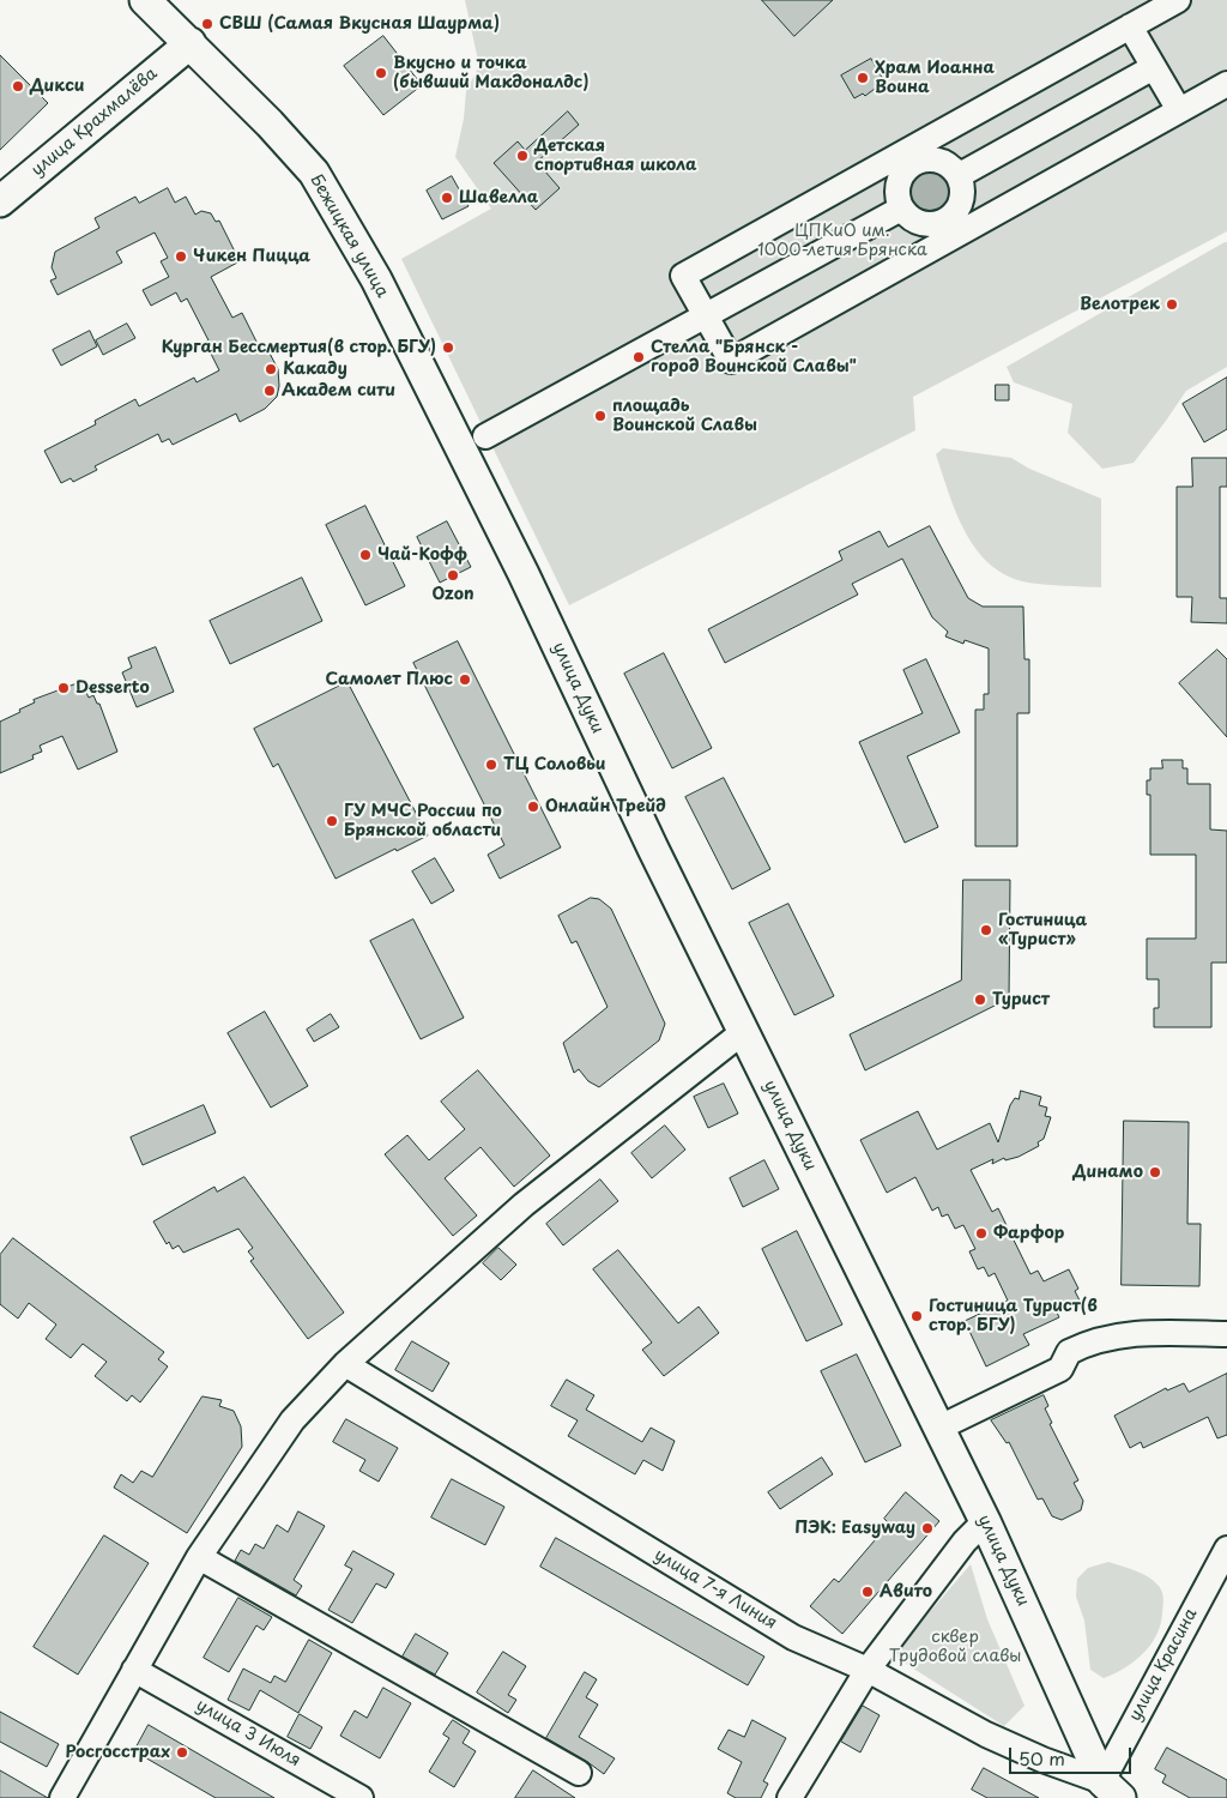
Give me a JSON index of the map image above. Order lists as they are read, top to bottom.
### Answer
{
  "streets": {
    "main road": ["улица Крахмалёва", "Бежицкая улица", "улица Дуки"],
    "street": ["улица 7-я Линия", "улица Красина", "улица 3 Июля"]
  },
  "crossings": [
    ["улица Крахмалёва", "Бежицкая улица"],
    ["Бежицкая улица", "улица Дуки"],
    ["улица Дуки", "улица 7-я Линия"],
    ["улица Дуки", "улица Красина"],
    ["улица 7-я Линия", "улица Красина"]
  ],
  "parks": ["ЦПКиО им. 1000-летия Брянска", "сквер Трудовой славы"],
  "places": [
    "СВШ (Самая Вкусная Шаурма)",
    "Вкусно и точка (бывший Макдоналдс)",
    "Храм Иоанна Воина",
    "Дикси",
    "Детская спортивная школа",
    "Шавелла",
    "Чикен Пицца",
    "Велотрек",
    "Курган Бессмертия(в стор. БГУ)",
    "Стелла \"Брянск - город Воинской Славы\"",
    "Какаду",
    "Академ сити",
    "площадь Воинской Славы",
    "Чай-Кофф",
    "Ozon",
    "Самолет Плюс",
    "Desserto",
    "ТЦ Соловьи",
    "Онлайн Трейд",
    "ГУ МЧС России по Брянской области",
    "Гостиница «Турист»",
    "Турист",
    "Динамо",
    "Фарфор",
    "Гостиница Турист(в стор. БГУ)",
    "ПЭК: Easyway",
    "Авито",
    "Росгосстрах"
  ],
  "scale_bar": "50 m"
}
